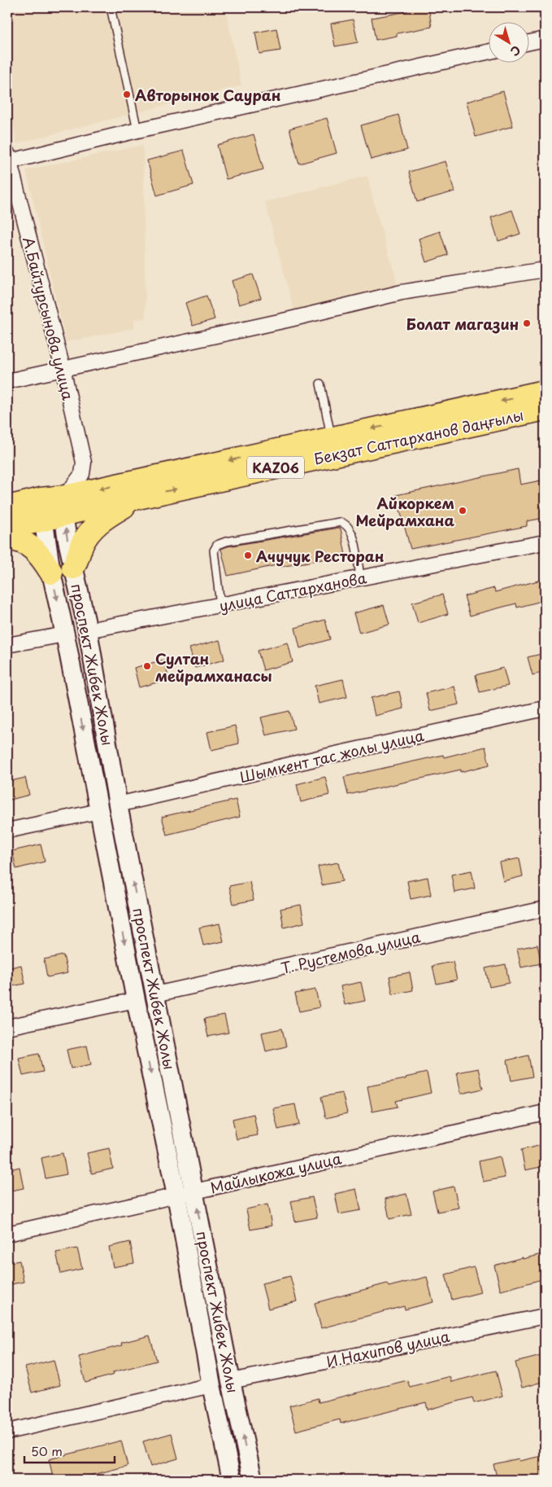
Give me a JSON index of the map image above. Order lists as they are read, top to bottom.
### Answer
{
  "streets": {
    "main road": ["Бекзат Саттарханов даңғылы", "KАZ06"],
    "street": [
      "А.Байтурсынова улица",
      "улица Саттарханова",
      "проспект Жибек Жолы",
      "Шымкент тас жолы улица",
      "Т. Рустемова улица",
      "Майлыкожа улица",
      "И.Нахипов улица"
    ]
  },
  "crossings": [
    ["А.Байтурсынова улица", "Бекзат Саттарханов даңғылы"],
    ["А.Байтурсынова улица", "проспект Жибек Жолы"],
    ["Бекзат Саттарханов даңғылы", "проспект Жибек Жолы"],
    ["улица Саттарханова", "проспект Жибек Жолы"],
    ["проспект Жибек Жолы", "Шымкент тас жолы улица"],
    ["проспект Жибек Жолы", "Т. Рустемова улица"],
    ["проспект Жибек Жолы", "Майлыкожа улица"],
    ["проспект Жибек Жолы", "И.Нахипов улица"]
  ],
  "places": [
    "Авторынок Сауран",
    "Болат магазин",
    "Айкоркем Мейрамхана",
    "Ачучук Ресторан",
    "Султан мейрамханасы"
  ],
  "scale_bar": "50 m",
  "north": "bottom right"
}
